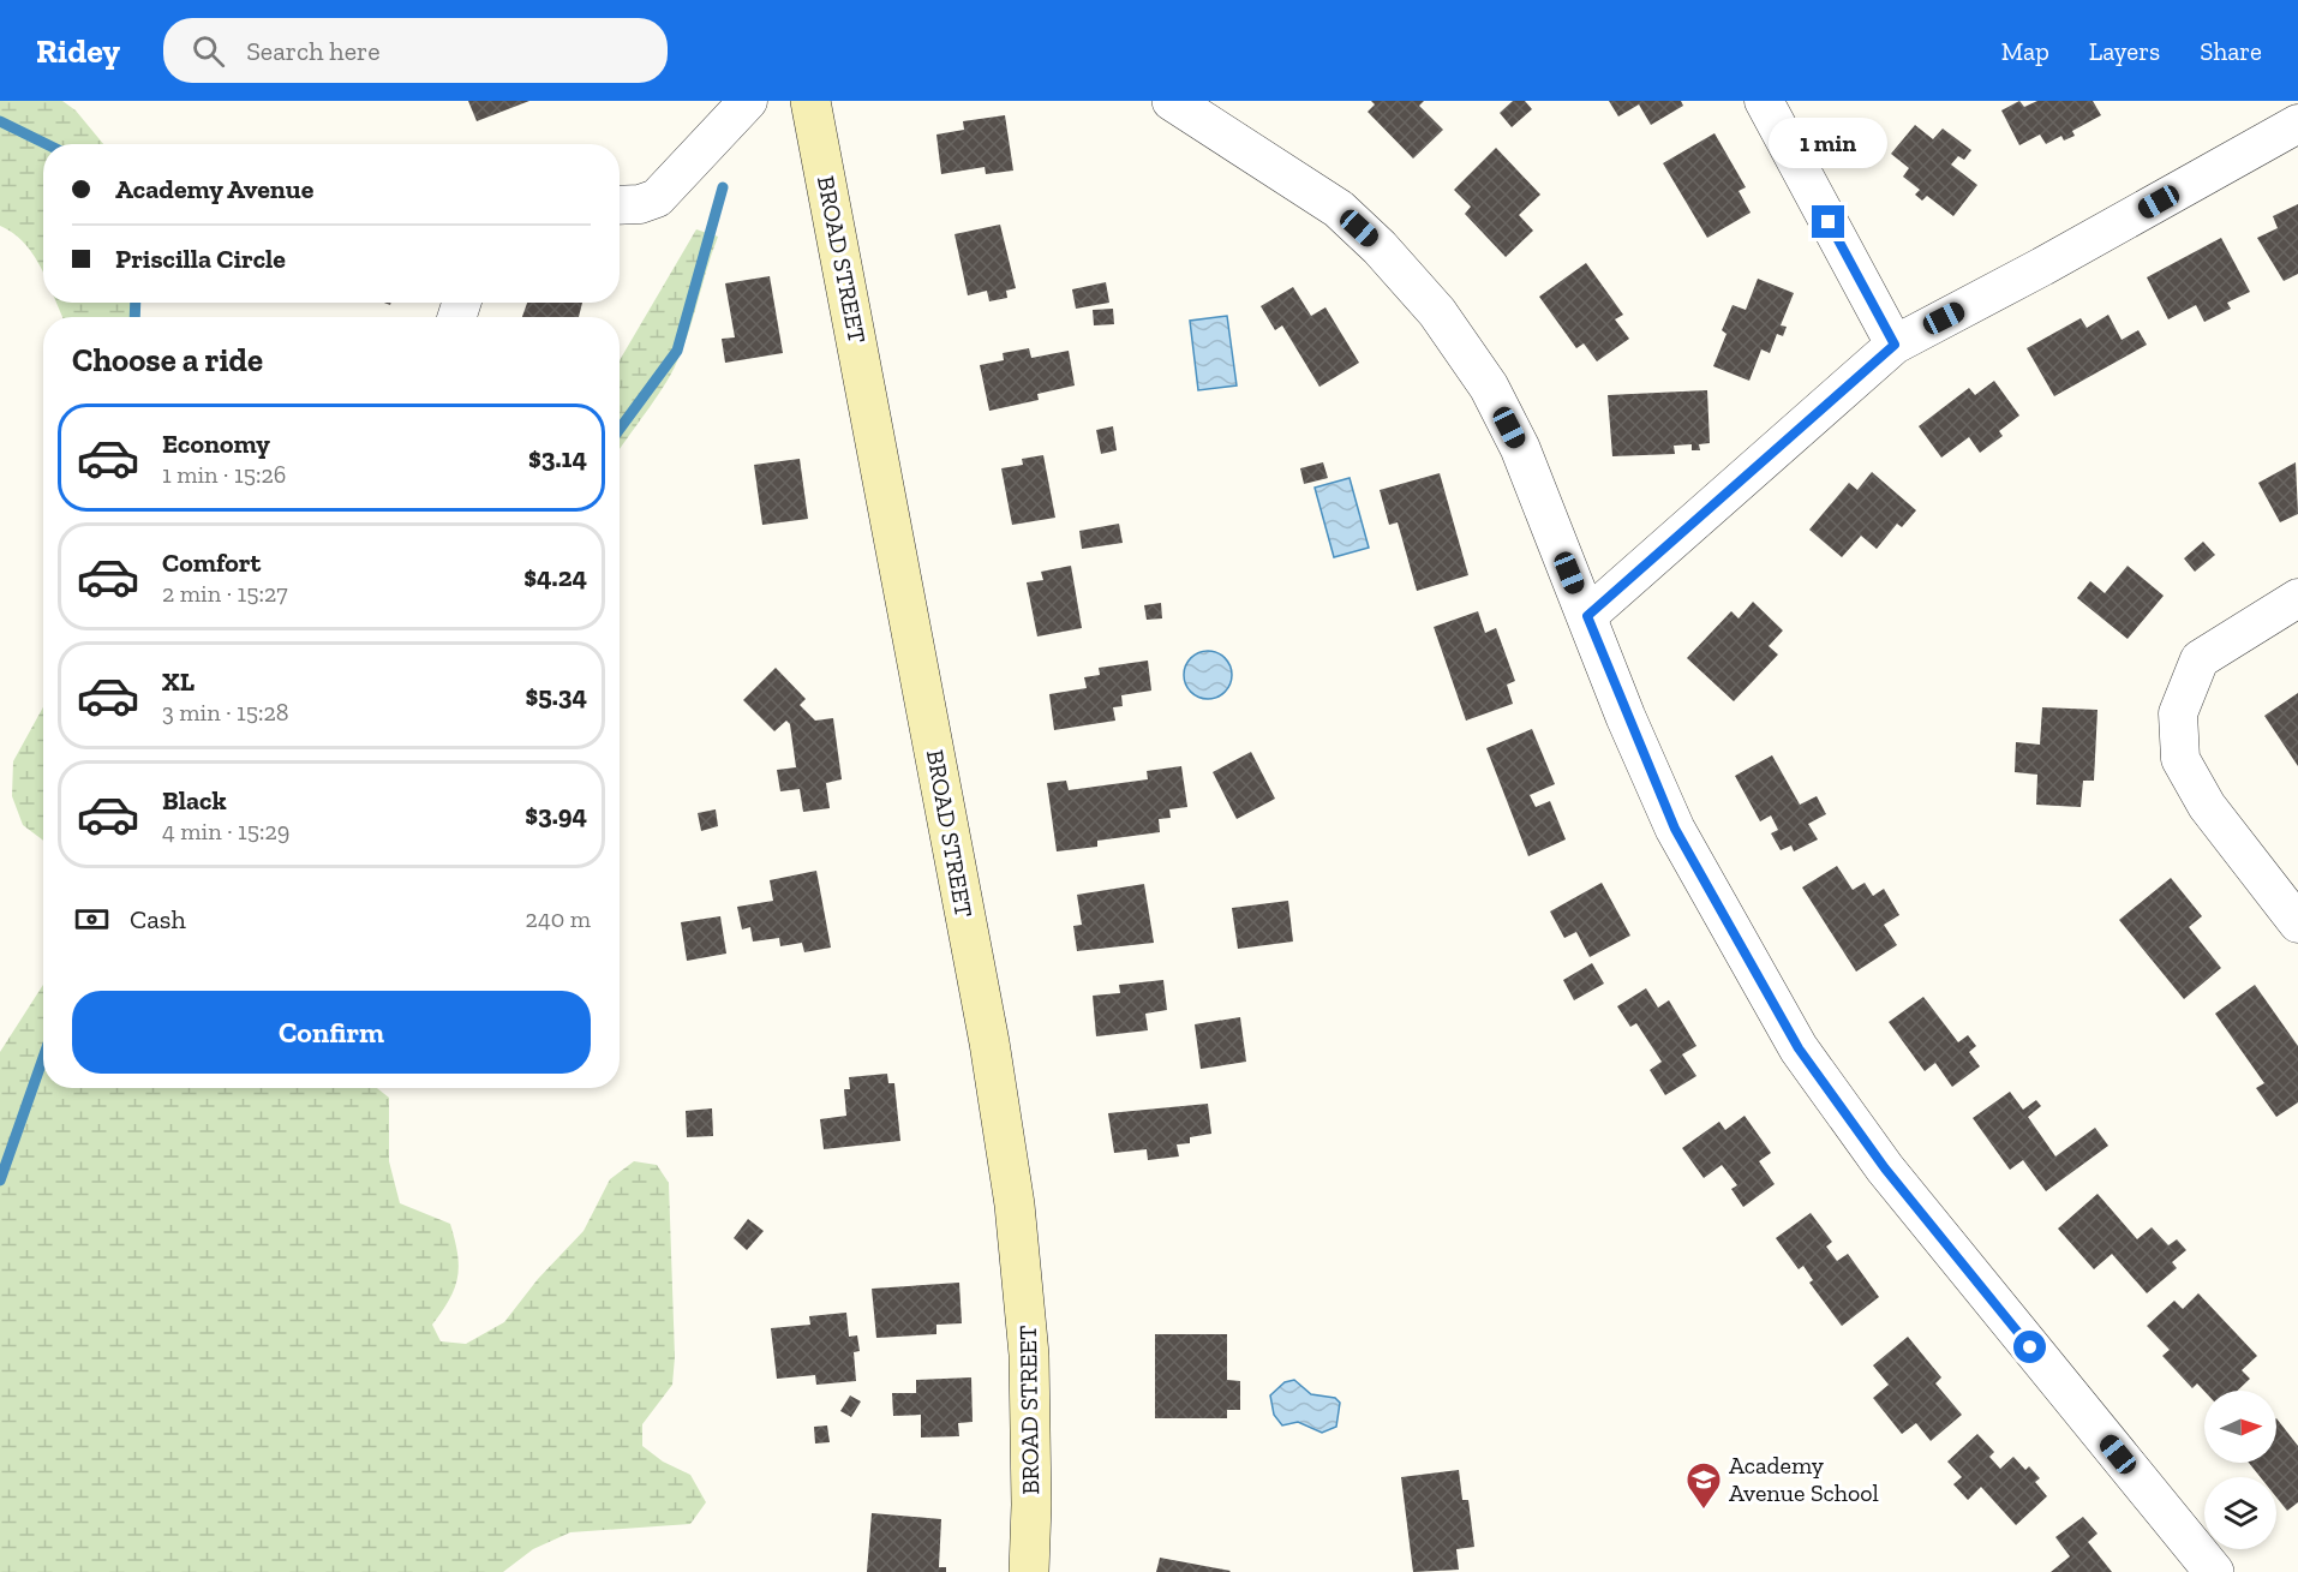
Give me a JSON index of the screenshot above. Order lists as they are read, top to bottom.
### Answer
{
  "streets": {
    "main road": ["BROAD STREET"]
  },
  "places": {
    "school or university": ["Academy Avenue School"]
  },
  "north": "right",
  "page": {
    "header": "Ridey",
    "search": "Search here",
    "nav": ["Map", "Layers", "Share"],
    "bubble": "1 min",
    "banner": ["Academy Avenue", "Priscilla Circle"],
    "heading": "Choose a ride",
    "list": [
      {
        "name": "Economy",
        "note": "1 min · 15:26",
        "value": "$3.14"
      },
      {
        "name": "Comfort",
        "note": "2 min · 15:27",
        "value": "$4.24"
      },
      {
        "name": "XL",
        "note": "3 min · 15:28",
        "value": "$5.34"
      },
      {
        "name": "Black",
        "note": "4 min · 15:29",
        "value": "$3.94"
      }
    ],
    "pay": ["Cash", "240 m"],
    "buttons": "Confirm"
  }
}
